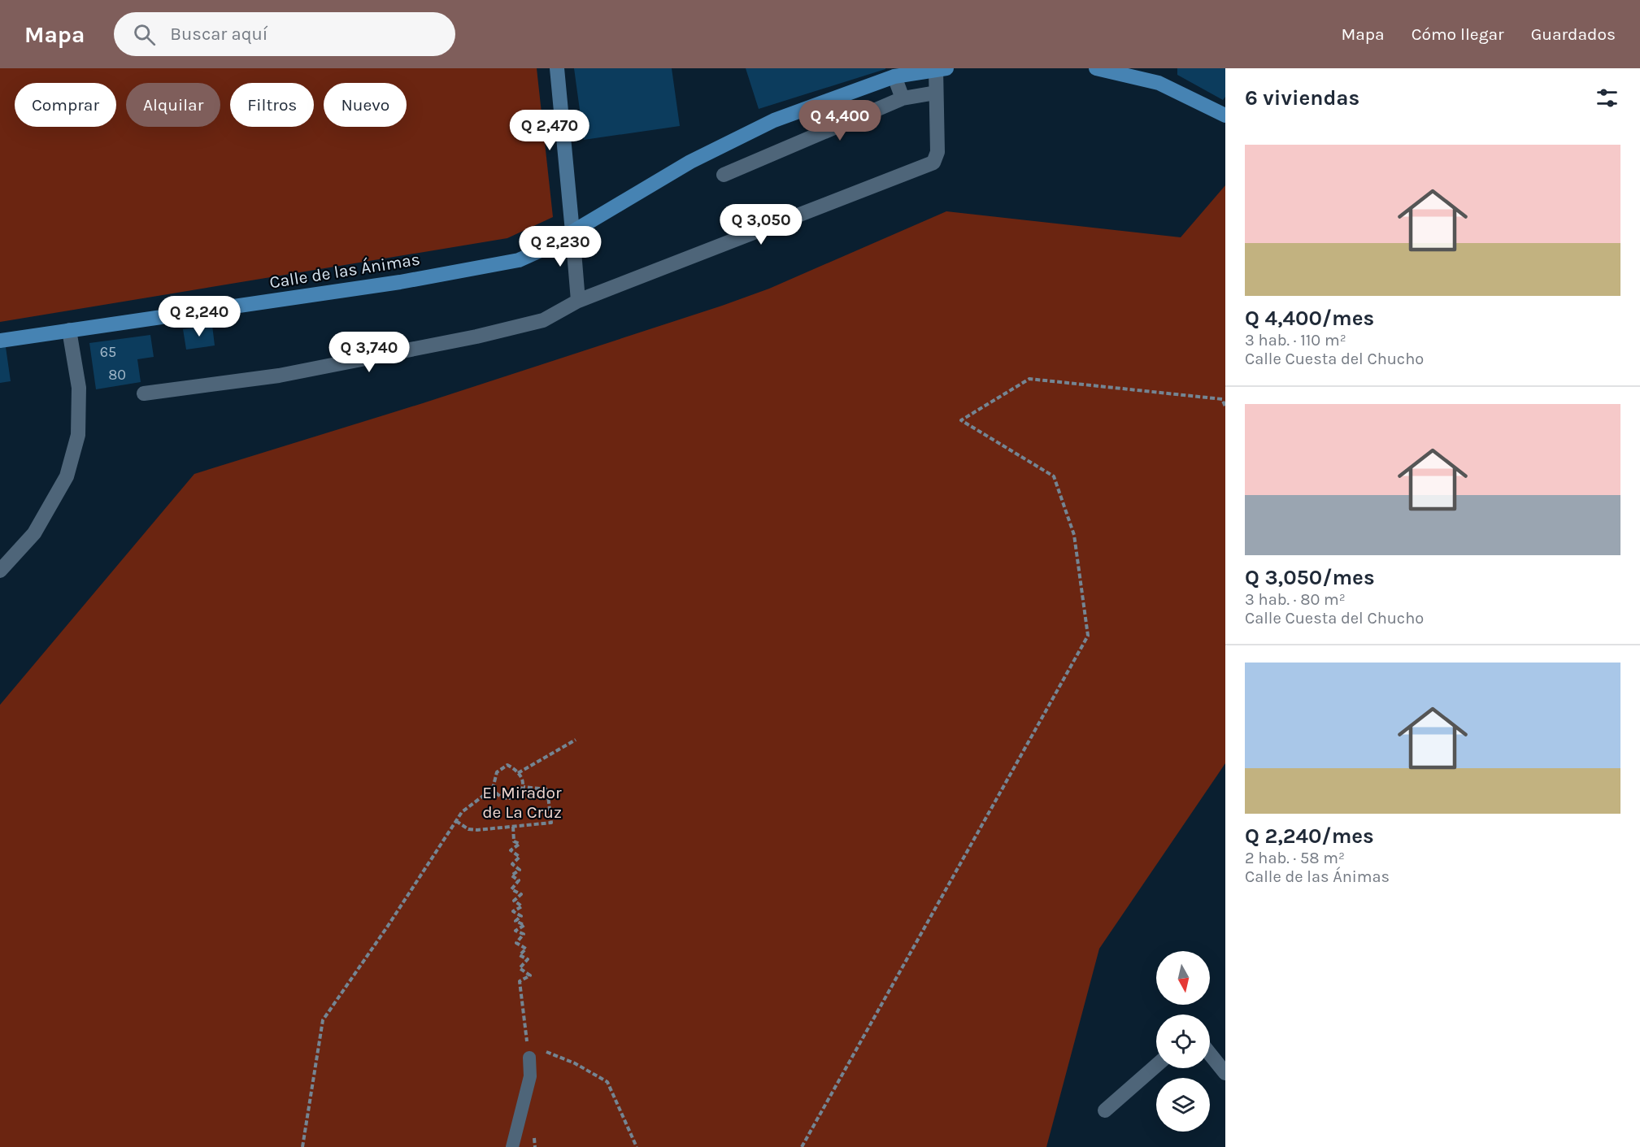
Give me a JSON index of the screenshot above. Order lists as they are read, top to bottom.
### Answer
{
  "streets": {
    "main road": ["Calle de las Ánimas"]
  },
  "parks": ["El Mirador de La Cruz"],
  "house_numbers": ["65", "80"],
  "north": "bottom",
  "page": {
    "header": "Mapa",
    "search": "Buscar aquí",
    "nav": ["Mapa", "Cómo llegar", "Guardados"],
    "heading": "6 viviendas",
    "chip": [
      "Comprar",
      "Alquilar",
      "Filtros",
      "Nuevo"
    ],
    "price": [
      "Q 4,400",
      "Q 2,470",
      "Q 3,050",
      "Q 2,230",
      "Q 2,240",
      "Q 3,740"
    ],
    "list": [
      {
        "name": "Q 4,400/mes",
        "note": "3 hab. · 110 m² · Calle Cuesta del Chucho"
      },
      {
        "name": "Q 3,050/mes",
        "note": "3 hab. · 80 m² · Calle Cuesta del Chucho"
      },
      {
        "name": "Q 2,240/mes",
        "note": "2 hab. · 58 m² · Calle de las Ánimas"
      }
    ]
  }
}
